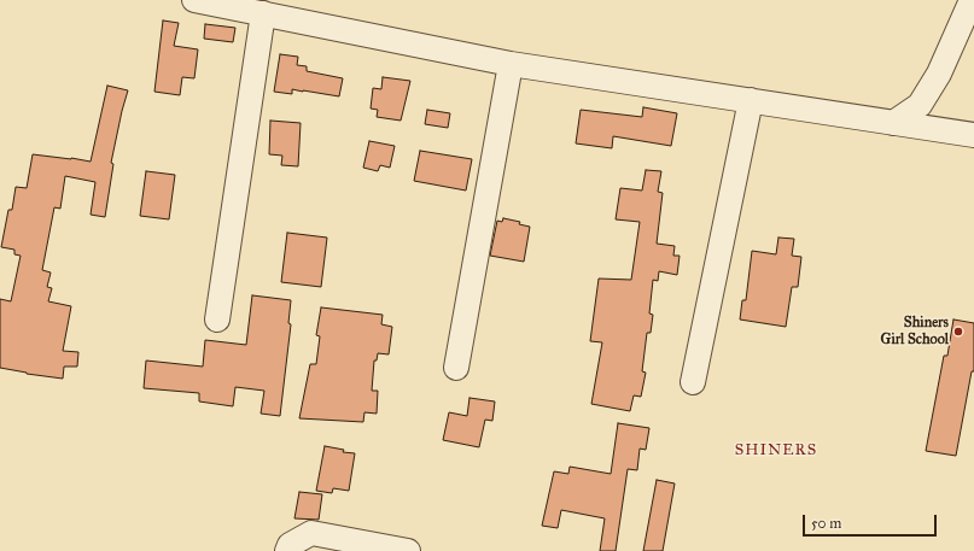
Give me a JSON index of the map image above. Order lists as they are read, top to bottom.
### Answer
{
  "districts": ["SHINERS"],
  "places": ["Shiners Girl School"],
  "scale_bar": "50 m"
}
